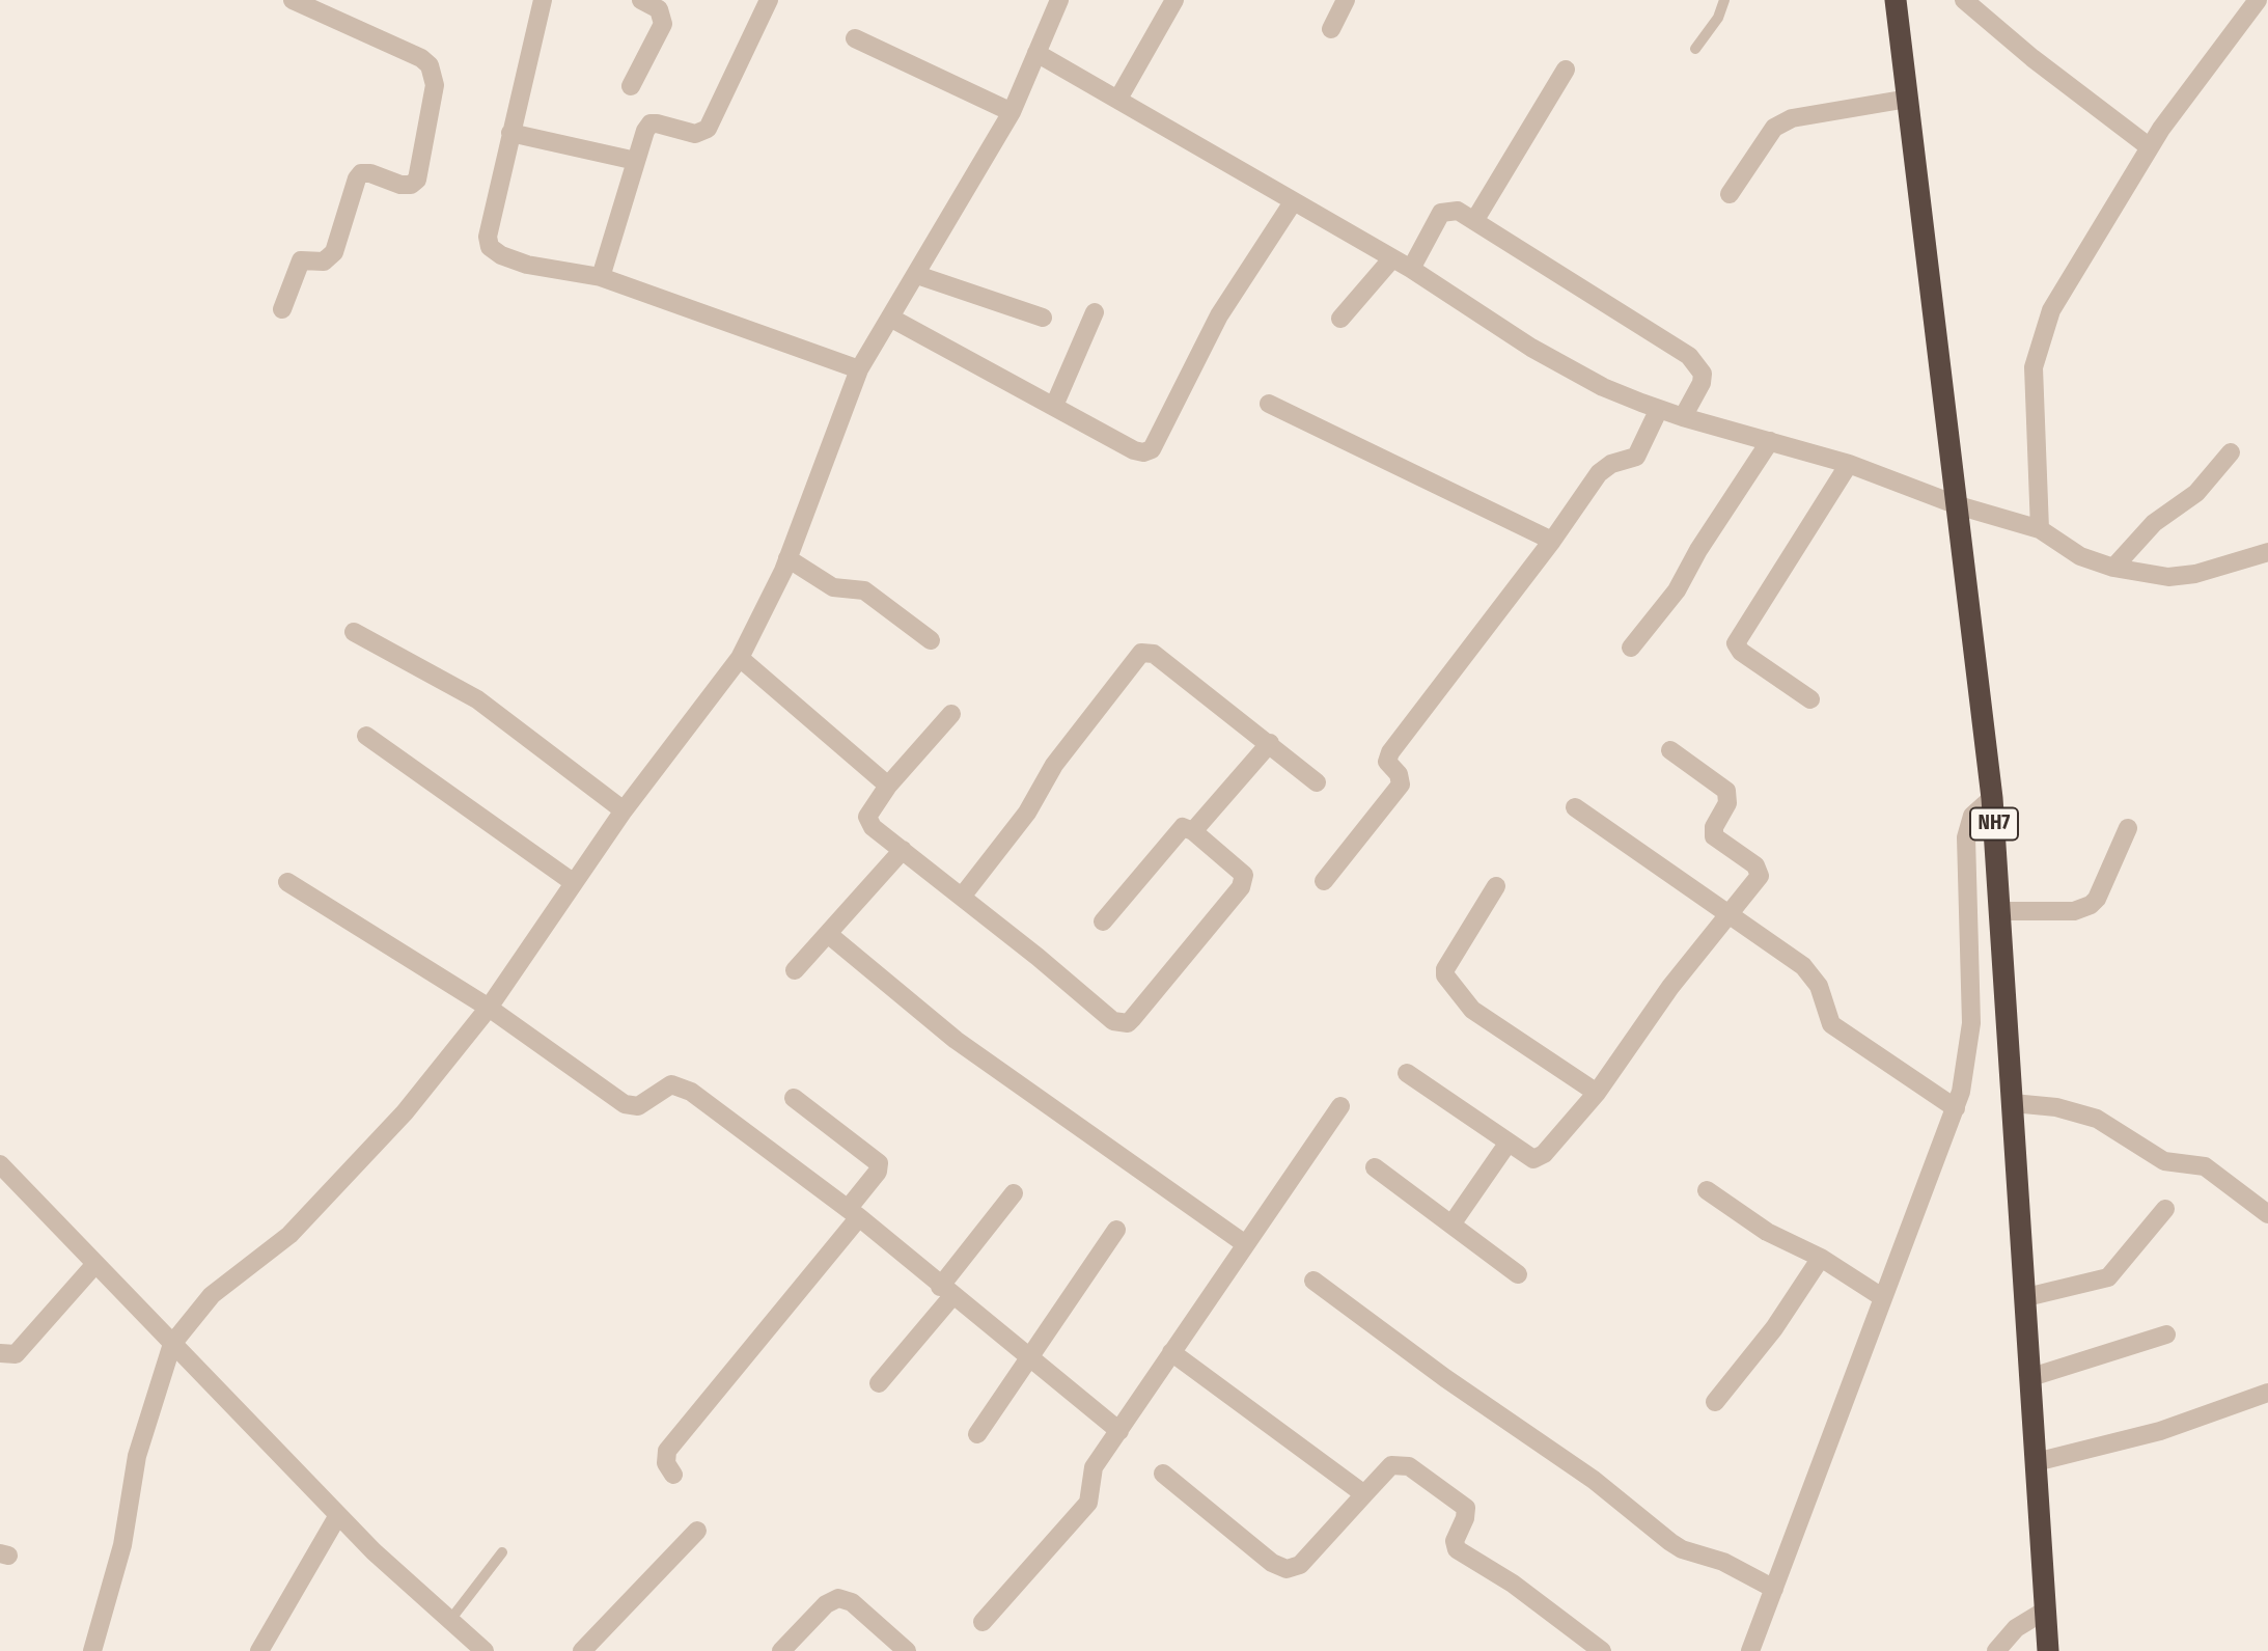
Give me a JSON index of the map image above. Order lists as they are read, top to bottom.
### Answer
{
  "streets": {
    "highway": ["NH7"]
  }
}
